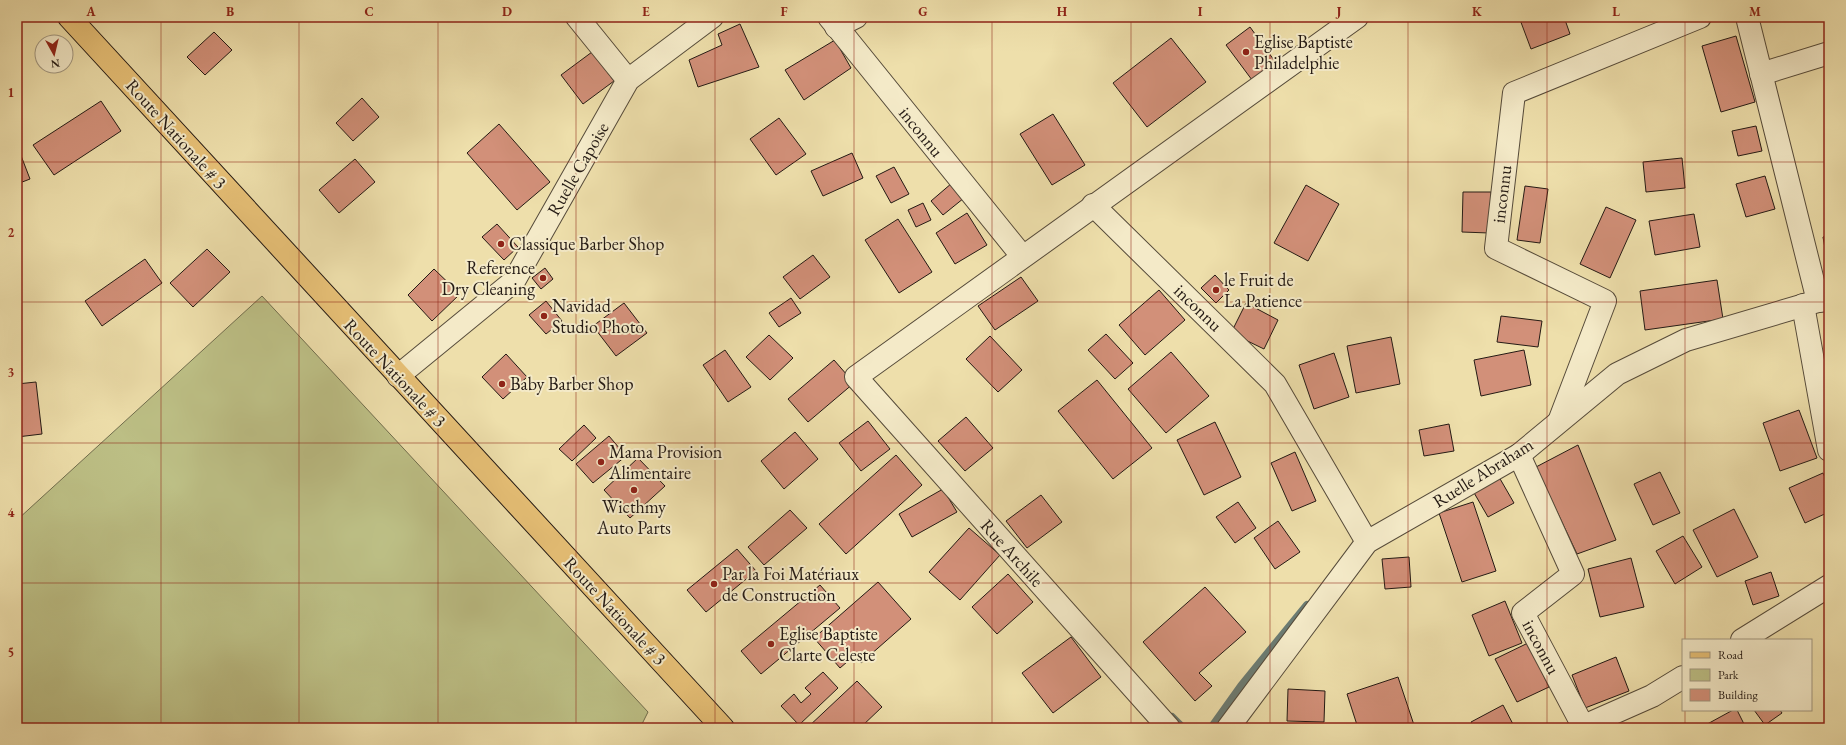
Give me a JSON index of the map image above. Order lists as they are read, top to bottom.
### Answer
{
  "streets": {
    "main road": ["Route Nationale # 3"],
    "street": [
      "inconnu",
      "Ruelle Capoise",
      "Ruelle Abraham",
      "Rue Archile"
    ]
  },
  "crossings": [
    ["inconnu", "Ruelle Abraham"],
    ["inconnu", "Rue Archile"],
    ["Route Nationale # 3", "Ruelle Capoise"]
  ],
  "places": [
    "Eglise Baptiste Philadelphie",
    "Classique Barber Shop",
    "Reference Dry Cleaning",
    "le Fruit de La Patience",
    "Navidad Studio Photo",
    "Baby Barber Shop",
    "Mama Provision Alimentaire",
    "Wicthmy Auto Parts",
    "Par la Foi Matériaux de Construction",
    "Eglise Baptiste Clarte Celeste"
  ],
  "legend": ["Road", "Park", "Building"],
  "north": "bottom",
  "grid": {
    "columns": [
      "A",
      "B",
      "C",
      "D",
      "E",
      "F",
      "G",
      "H",
      "I",
      "J",
      "K",
      "L",
      "M"
    ],
    "rows": [
      "1",
      "2",
      "3",
      "4",
      "5"
    ]
  }
}
